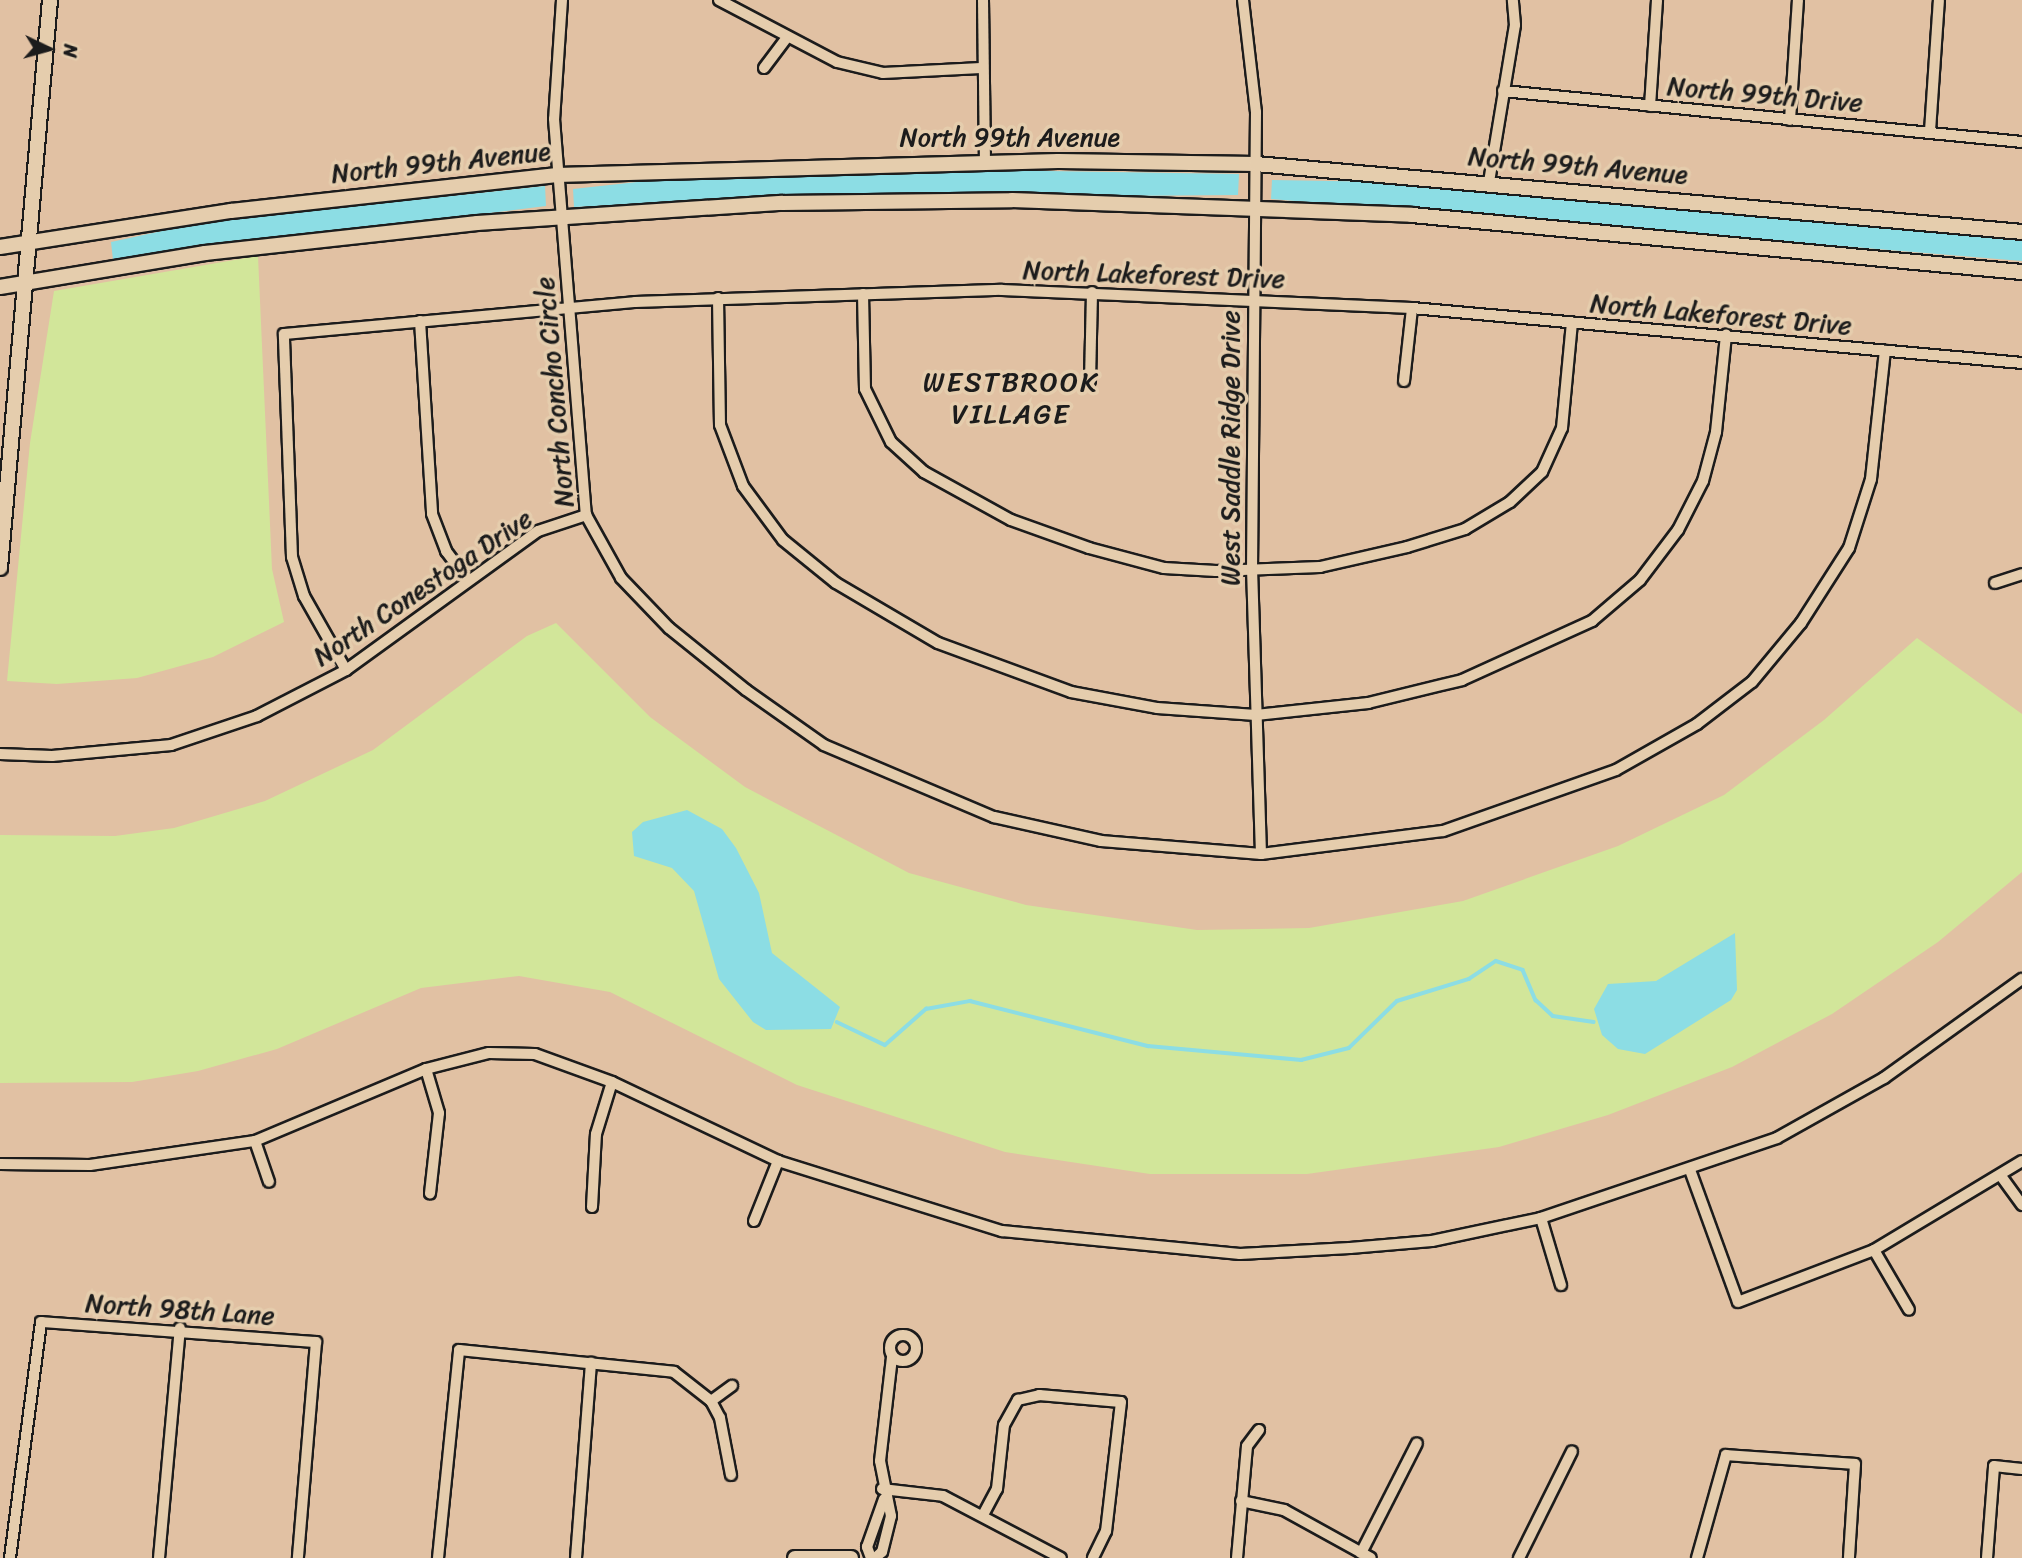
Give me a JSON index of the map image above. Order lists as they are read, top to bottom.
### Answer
{
  "streets": {
    "main road": ["North 99th Avenue"],
    "street": [
      "North 99th Drive",
      "North Lakeforest Drive",
      "North Concho Circle",
      "West Saddle Ridge Drive",
      "North Conestoga Drive",
      "North 98th Lane"
    ]
  },
  "crossings": [
    ["North 99th Avenue", "North Concho Circle"],
    ["North 99th Avenue", "West Saddle Ridge Drive"],
    ["North Lakeforest Drive", "North Concho Circle"],
    ["North Lakeforest Drive", "West Saddle Ridge Drive"],
    ["North Lakeforest Drive", "North Conestoga Drive"],
    ["North Concho Circle", "West Saddle Ridge Drive"],
    ["North Concho Circle", "North Conestoga Drive"]
  ],
  "districts": ["WESTBROOK VILLAGE"],
  "north": "right"
}
